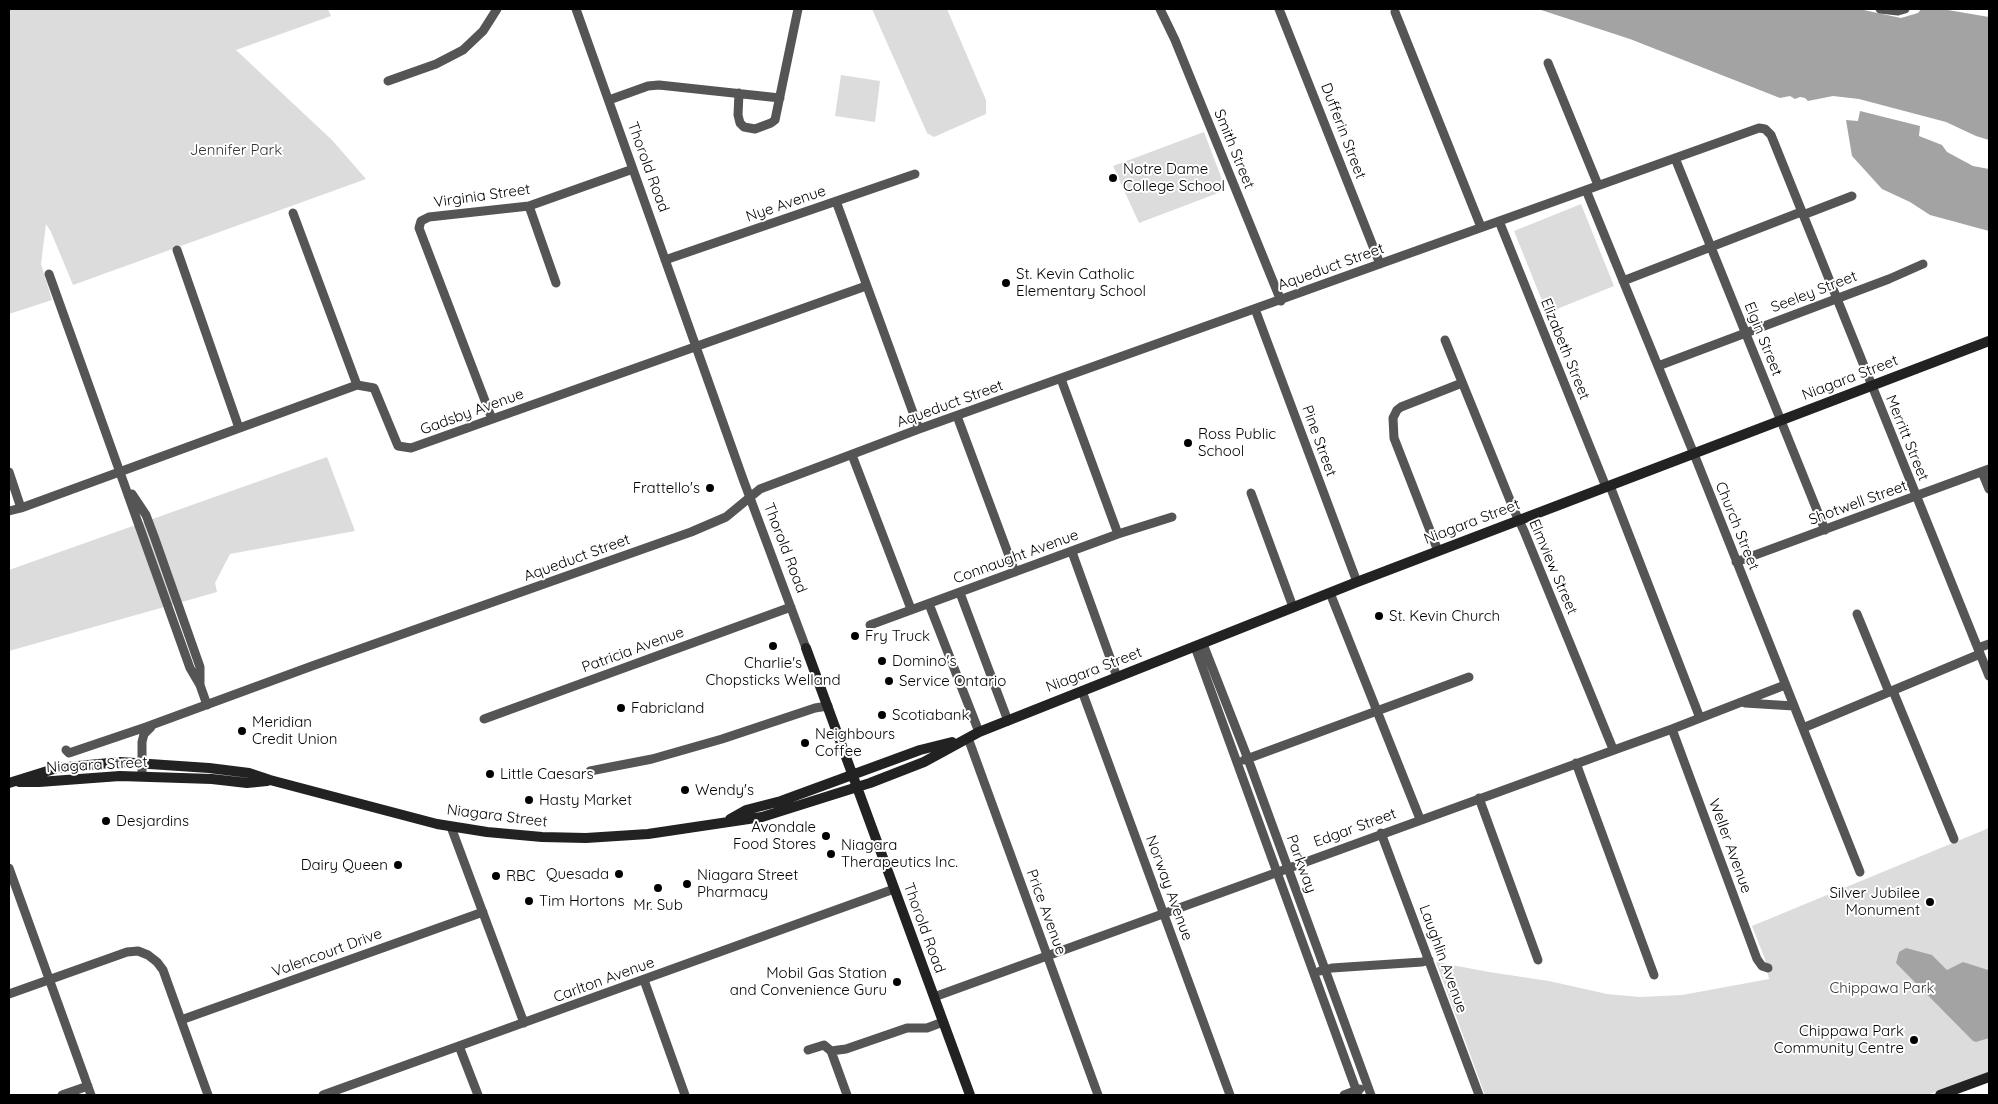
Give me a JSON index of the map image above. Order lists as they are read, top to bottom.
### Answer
{
  "streets": {
    "main road": ["Thorold Road", "Niagara Street"],
    "street": [
      "Dufferin Street",
      "Smith Street",
      "Virginia Street",
      "Nye Avenue",
      "Aqueduct Street",
      "Seeley Street",
      "Elgin Street",
      "Elizabeth Street",
      "Gadsby Avenue",
      "Merritt Street",
      "Pine Street",
      "Shotwell Street",
      "Church Street",
      "Connaught Avenue",
      "Elmview Street",
      "Patricia Avenue",
      "Edgar Street",
      "Weller Avenue",
      "Parkway",
      "Norway Avenue",
      "Price Avenue",
      "Valencourt Drive",
      "Laughlin Avenue",
      "Carlton Avenue"
    ]
  },
  "crossings": [
    ["Dufferin Street", "Aqueduct Street"],
    ["Smith Street", "Aqueduct Street"],
    ["Thorold Road", "Virginia Street"],
    ["Thorold Road", "Nye Avenue"],
    ["Thorold Road", "Aqueduct Street"],
    ["Thorold Road", "Niagara Street"],
    ["Thorold Road", "Gadsby Avenue"],
    ["Thorold Road", "Patricia Avenue"],
    ["Thorold Road", "Edgar Street"],
    ["Thorold Road", "Carlton Avenue"],
    ["Virginia Street", "Gadsby Avenue"],
    ["Aqueduct Street", "Elgin Street"],
    ["Aqueduct Street", "Elizabeth Street"],
    ["Aqueduct Street", "Merritt Street"],
    ["Aqueduct Street", "Pine Street"],
    ["Aqueduct Street", "Church Street"],
    ["Seeley Street", "Elgin Street"],
    ["Seeley Street", "Merritt Street"],
    ["Seeley Street", "Church Street"],
    ["Elgin Street", "Niagara Street"],
    ["Elgin Street", "Shotwell Street"],
    ["Elizabeth Street", "Niagara Street"],
    ["Elizabeth Street", "Edgar Street"],
    ["Niagara Street", "Merritt Street"],
    ["Niagara Street", "Pine Street"],
    ["Niagara Street", "Church Street"],
    ["Niagara Street", "Elmview Street"],
    ["Niagara Street", "Parkway"],
    ["Niagara Street", "Norway Avenue"],
    ["Niagara Street", "Price Avenue"],
    ["Merritt Street", "Shotwell Street"],
    ["Shotwell Street", "Church Street"],
    ["Church Street", "Edgar Street"],
    ["Elmview Street", "Edgar Street"],
    ["Edgar Street", "Weller Avenue"],
    ["Edgar Street", "Parkway"],
    ["Edgar Street", "Norway Avenue"],
    ["Edgar Street", "Price Avenue"],
    ["Edgar Street", "Laughlin Avenue"]
  ],
  "parks": ["Jennifer Park", "Chippawa Park"],
  "places": [
    "Notre Dame College School",
    "St. Kevin Catholic Elementary School",
    "Ross Public School",
    "Frattello's",
    "St. Kevin Church",
    "Fry Truck",
    "Charlie's Chopsticks Welland",
    "Domino's",
    "Service Ontario",
    "Fabricland",
    "Scotiabank",
    "Meridian Credit Union",
    "Neighbours Coffee",
    "Little Caesars",
    "Wendy's",
    "Hasty Market",
    "Desjardins",
    "Avondale Food Stores",
    "Niagara Therapeutics Inc.",
    "Dairy Queen",
    "Quesada",
    "RBC",
    "Niagara Street Pharmacy",
    "Mr. Sub",
    "Tim Hortons",
    "Silver Jubilee Monument",
    "Mobil Gas Station and Convenience Guru",
    "Chippawa Park Community Centre"
  ]
}
